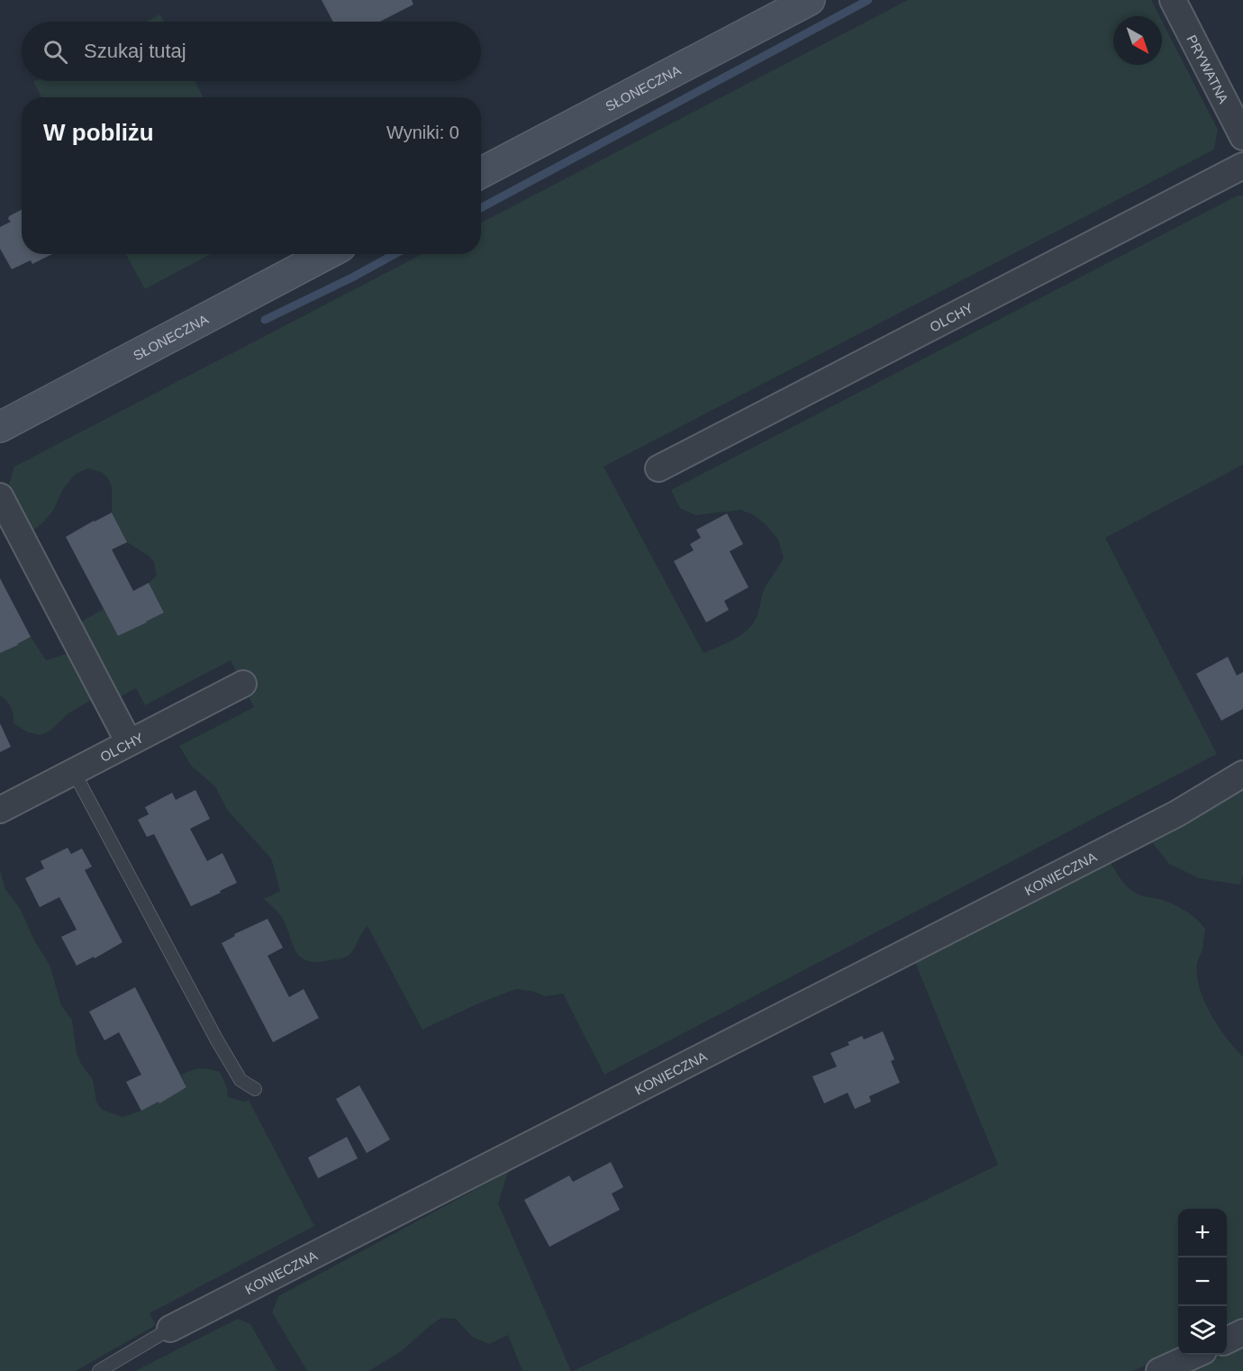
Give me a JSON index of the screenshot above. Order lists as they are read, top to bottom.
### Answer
{
  "streets": {
    "main road": ["SŁONECZNA"],
    "street": ["PRYWATNA", "OLCHY", "KONIECZNA"]
  },
  "north": "bottom right",
  "page": {
    "search": "Szukaj tutaj",
    "heading": ["W pobliżu", "Wyniki: 0"],
    "map_buttons": ["+", "−"]
  }
}
